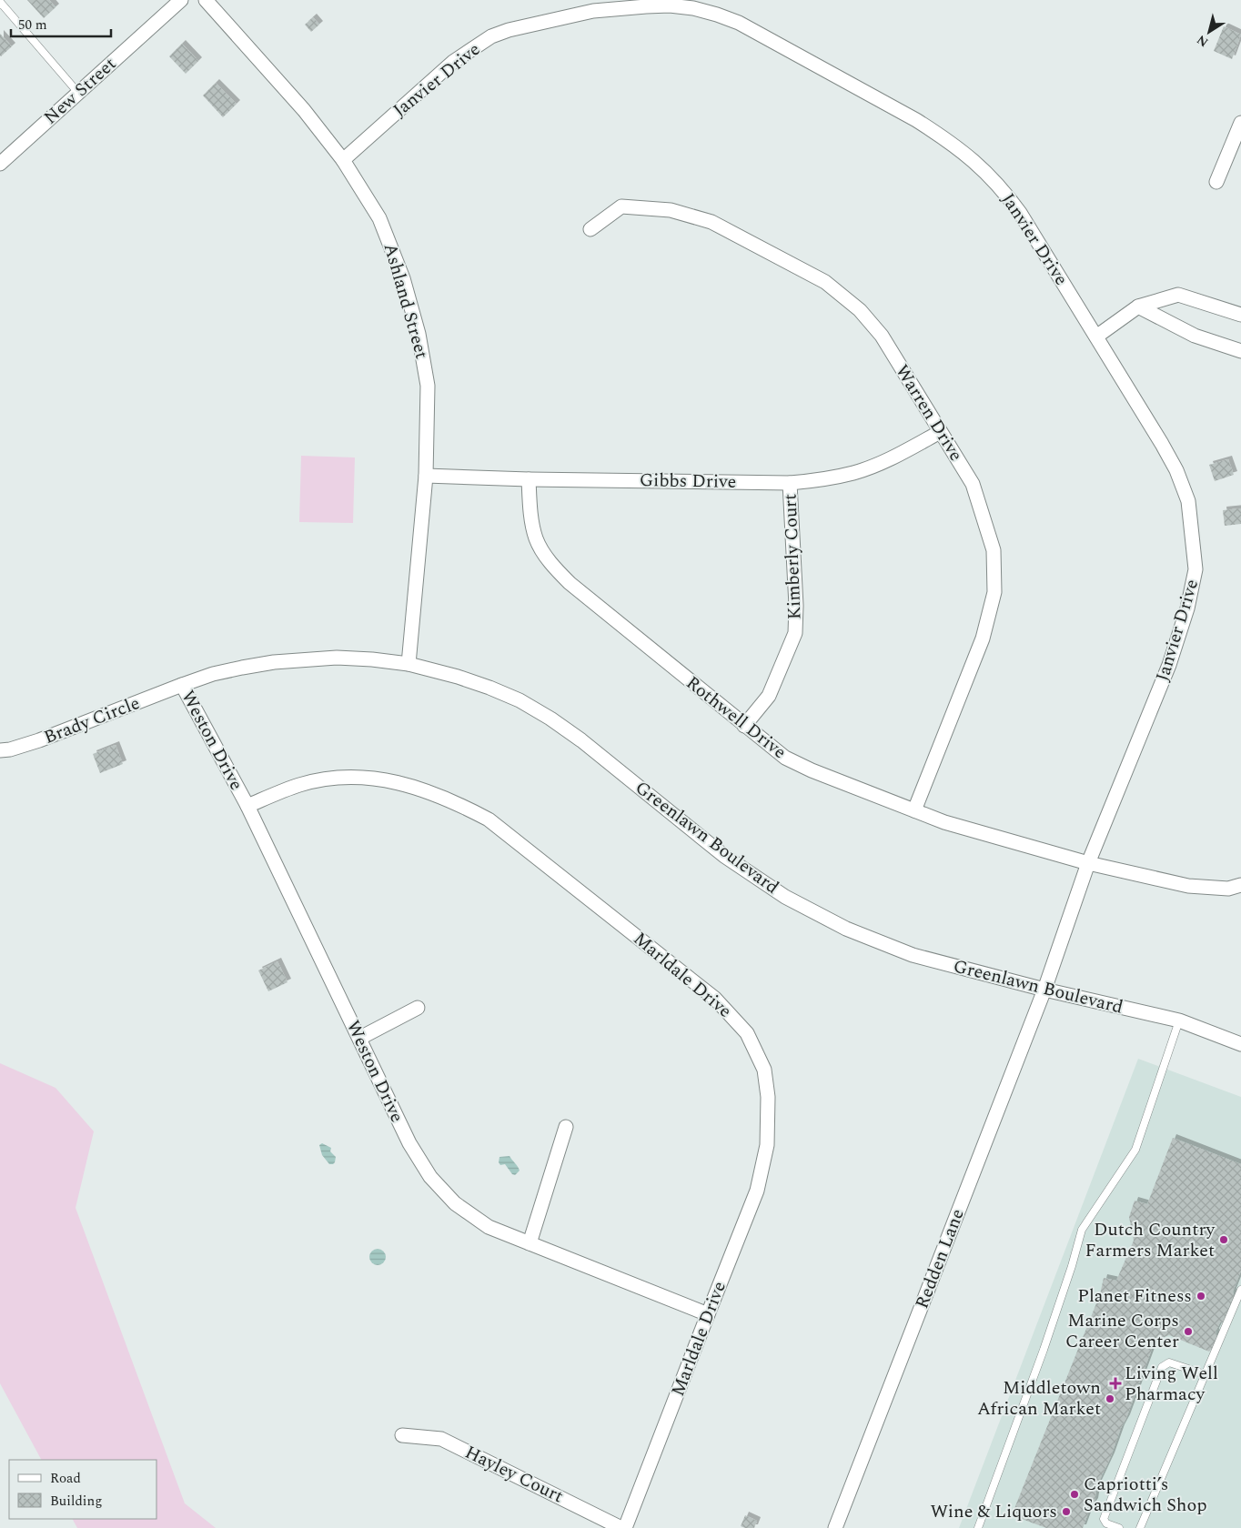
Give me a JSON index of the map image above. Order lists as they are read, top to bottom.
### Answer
{
  "streets": {
    "street": [
      "Janvier Drive",
      "New Street",
      "Ashland Street",
      "Warren Drive",
      "Gibbs Drive",
      "Kimberly Court",
      "Rothwell Drive",
      "Brady Circle",
      "Weston Drive",
      "Greenlawn Boulevard",
      "Marldale Drive",
      "Redden Lane",
      "Hayley Court"
    ]
  },
  "crossings": [
    ["Janvier Drive", "Ashland Street"],
    ["Janvier Drive", "Rothwell Drive"],
    ["Janvier Drive", "Greenlawn Boulevard"],
    ["Janvier Drive", "Redden Lane"],
    ["Ashland Street", "Gibbs Drive"],
    ["Ashland Street", "Greenlawn Boulevard"],
    ["Warren Drive", "Gibbs Drive"],
    ["Warren Drive", "Rothwell Drive"],
    ["Gibbs Drive", "Kimberly Court"],
    ["Gibbs Drive", "Rothwell Drive"],
    ["Kimberly Court", "Rothwell Drive"],
    ["Brady Circle", "Weston Drive"],
    ["Brady Circle", "Greenlawn Boulevard"],
    ["Weston Drive", "Greenlawn Boulevard"],
    ["Weston Drive", "Marldale Drive"],
    ["Greenlawn Boulevard", "Redden Lane"]
  ],
  "places": {
    "other": [
      "Dutch Country Farmers Market",
      "Planet Fitness",
      "Marine Corps Career Center",
      "Middletown African Market",
      "Capriotti’s Sandwich Shop",
      "Wine & Liquors"
    ],
    "health": ["Living Well Pharmacy"]
  },
  "legend": ["Road", "Building"],
  "scale_bar": "50 m",
  "north": "bottom left"
}
